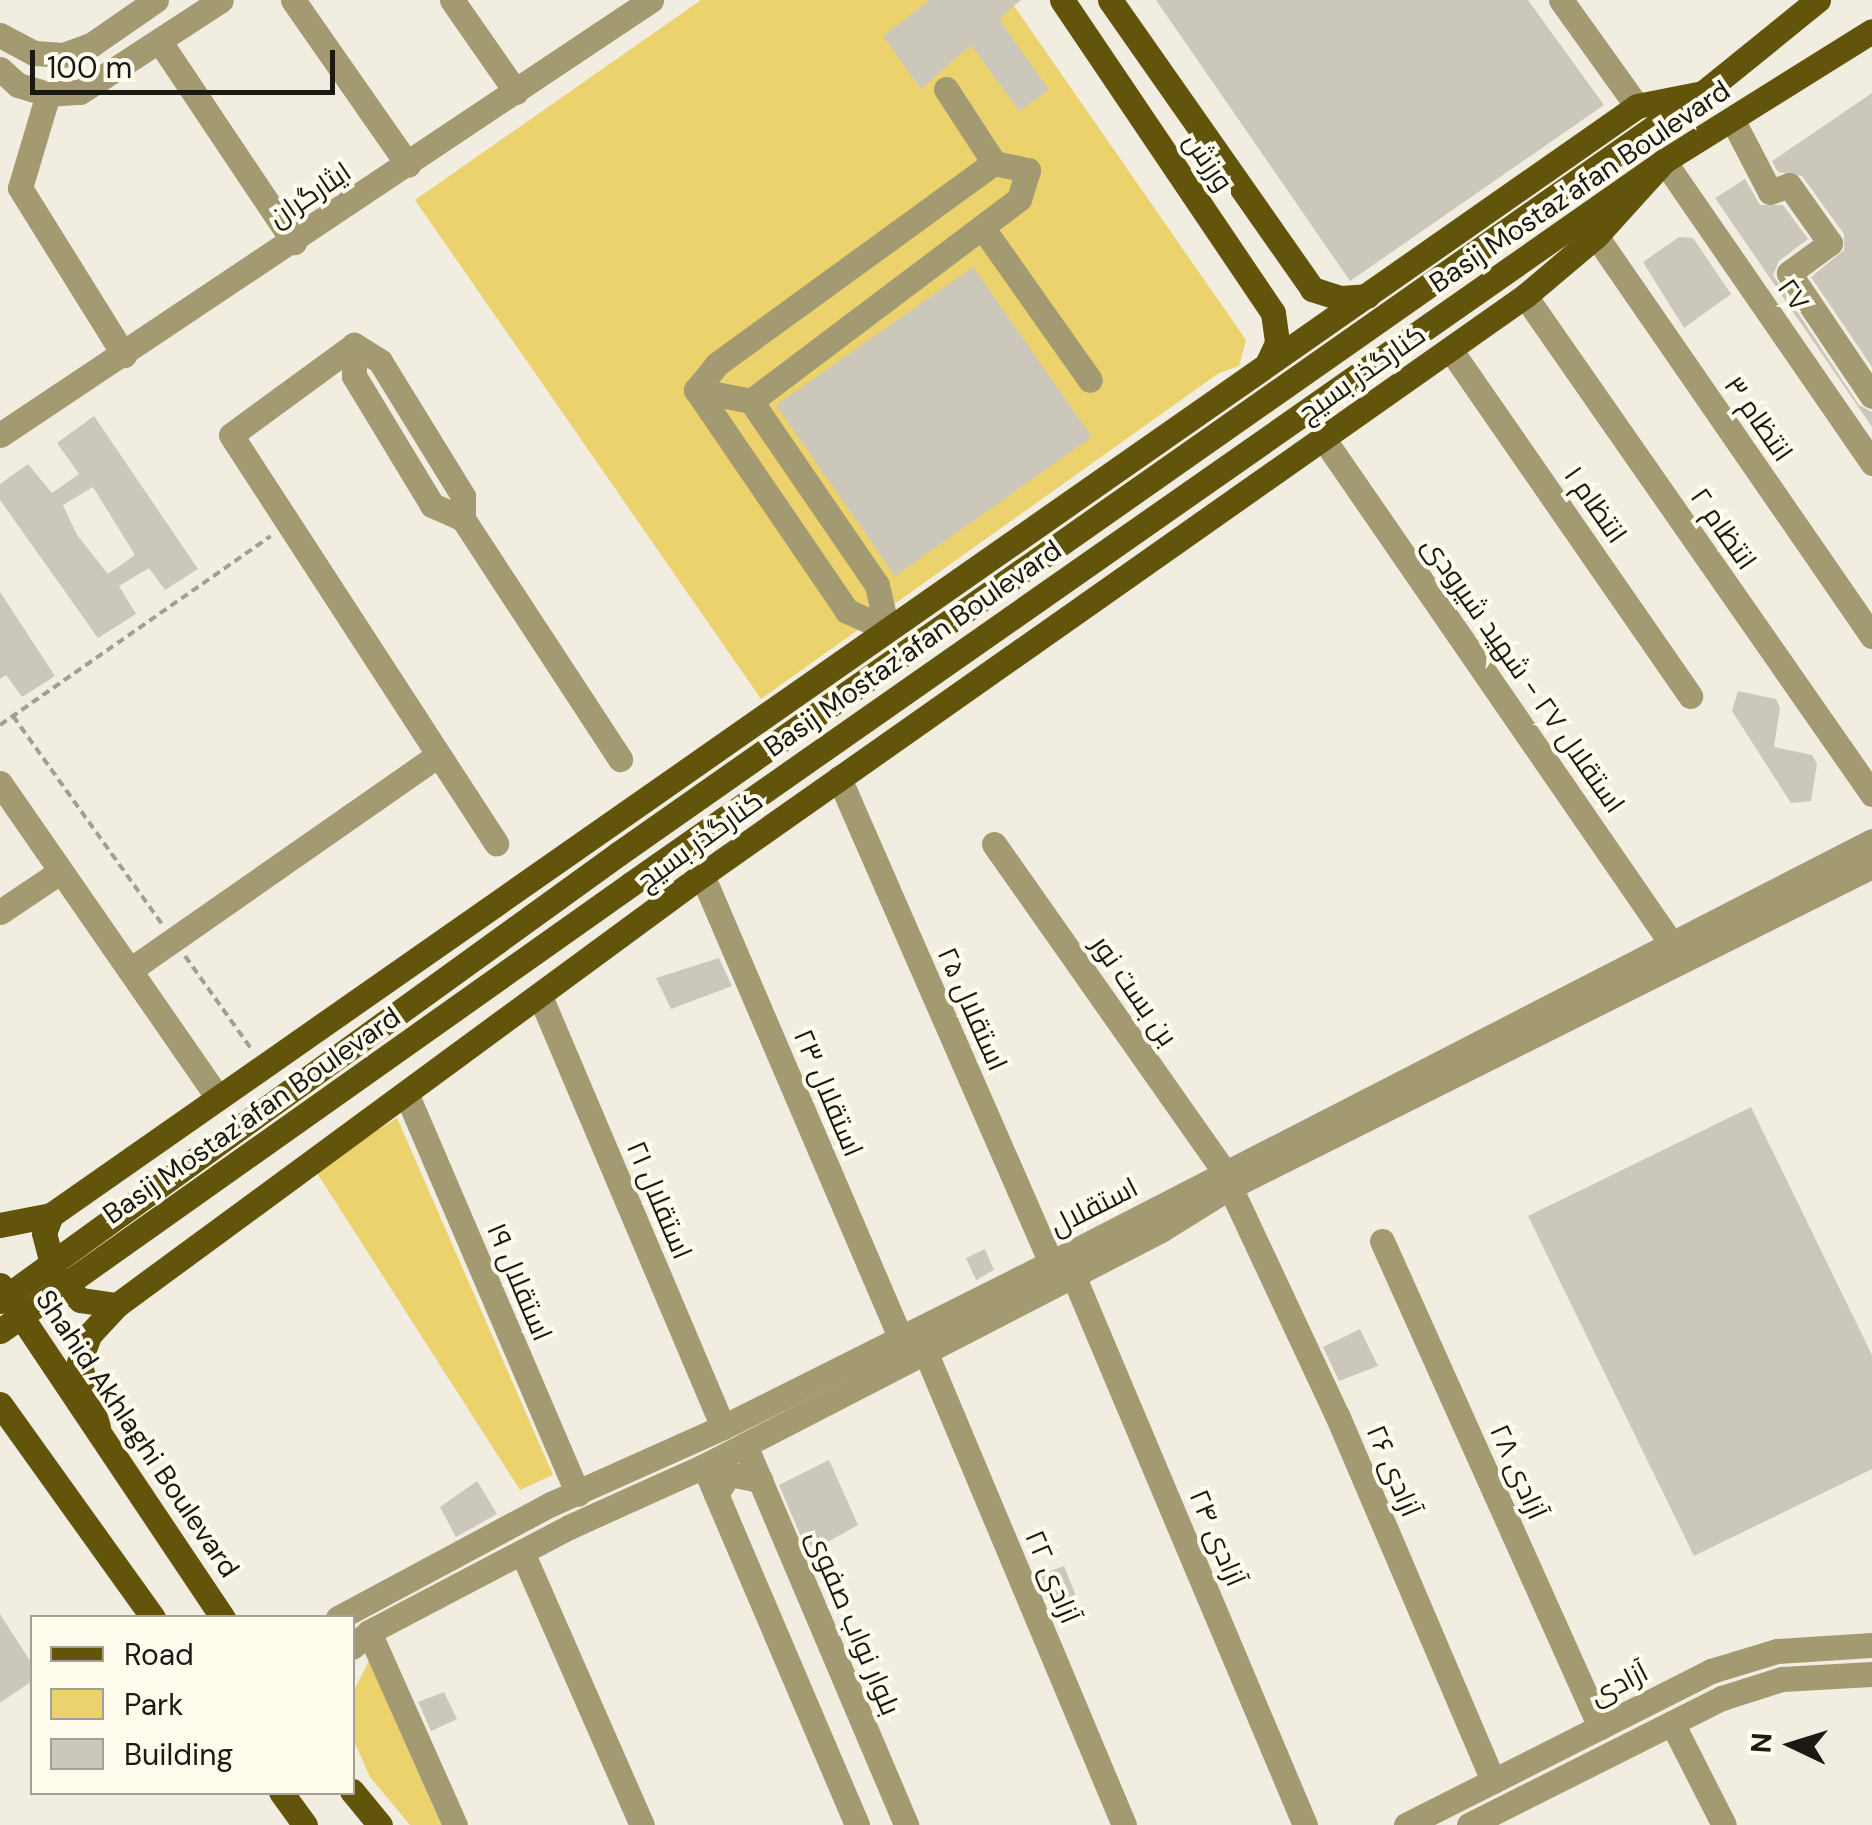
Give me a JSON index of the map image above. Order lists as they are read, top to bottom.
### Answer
{
  "streets": {
    "main road": [
      "ورزش",
      "Basij Mostaz'afan Boulevard",
      "کنارگذر بسیج",
      "Shahid Akhlaghi Boulevard"
    ],
    "street": [
      "ایثارگران",
      "۲۷",
      "انتظام ۳",
      "انتظام ۱",
      "انتظام ۲",
      "استقلال ۲۷ - شهید شیرودی",
      "بن بست نور",
      "استقلال ۲۵",
      "استقلال ۲۳",
      "استقلال ۲۱",
      "استقلال",
      "استقلال ۱۹",
      "آزادی ۲۶",
      "آزادی ۲۸",
      "آزادی ۲۴",
      "آزادی ۲۲",
      "بلوار نواب صفوی",
      "آزادی"
    ]
  },
  "crossings": [
    ["Basij Mostaz'afan Boulevard", "۲۷"],
    ["Basij Mostaz'afan Boulevard", "کنارگذر بسیج"],
    ["۲۷", "کنارگذر بسیج"],
    ["کنارگذر بسیج", "انتظام ۳"],
    ["کنارگذر بسیج", "انتظام ۱"],
    ["کنارگذر بسیج", "انتظام ۲"],
    ["کنارگذر بسیج", "استقلال ۲۷ - شهید شیرودی"],
    ["کنارگذر بسیج", "استقلال ۲۵"],
    ["کنارگذر بسیج", "استقلال ۲۳"],
    ["کنارگذر بسیج", "استقلال ۲۱"],
    ["کنارگذر بسیج", "استقلال ۱۹"],
    ["کنارگذر بسیج", "Shahid Akhlaghi Boulevard"],
    ["استقلال ۲۷ - شهید شیرودی", "استقلال"],
    ["بن بست نور", "استقلال"],
    ["بن بست نور", "آزادی ۲۶"],
    ["استقلال ۲۵", "استقلال"],
    ["استقلال ۲۵", "آزادی ۲۴"],
    ["استقلال ۲۳", "استقلال"],
    ["استقلال ۲۱", "استقلال"],
    ["استقلال", "استقلال ۱۹"],
    ["استقلال", "آزادی ۲۶"],
    ["استقلال", "آزادی ۲۴"],
    ["استقلال", "آزادی ۲۲"],
    ["استقلال", "بلوار نواب صفوی"],
    ["آزادی ۲۶", "آزادی"],
    ["آزادی ۲۸", "آزادی"]
  ],
  "legend": ["Road", "Park", "Building"],
  "scale_bar": "100 m",
  "north": "left"
}
